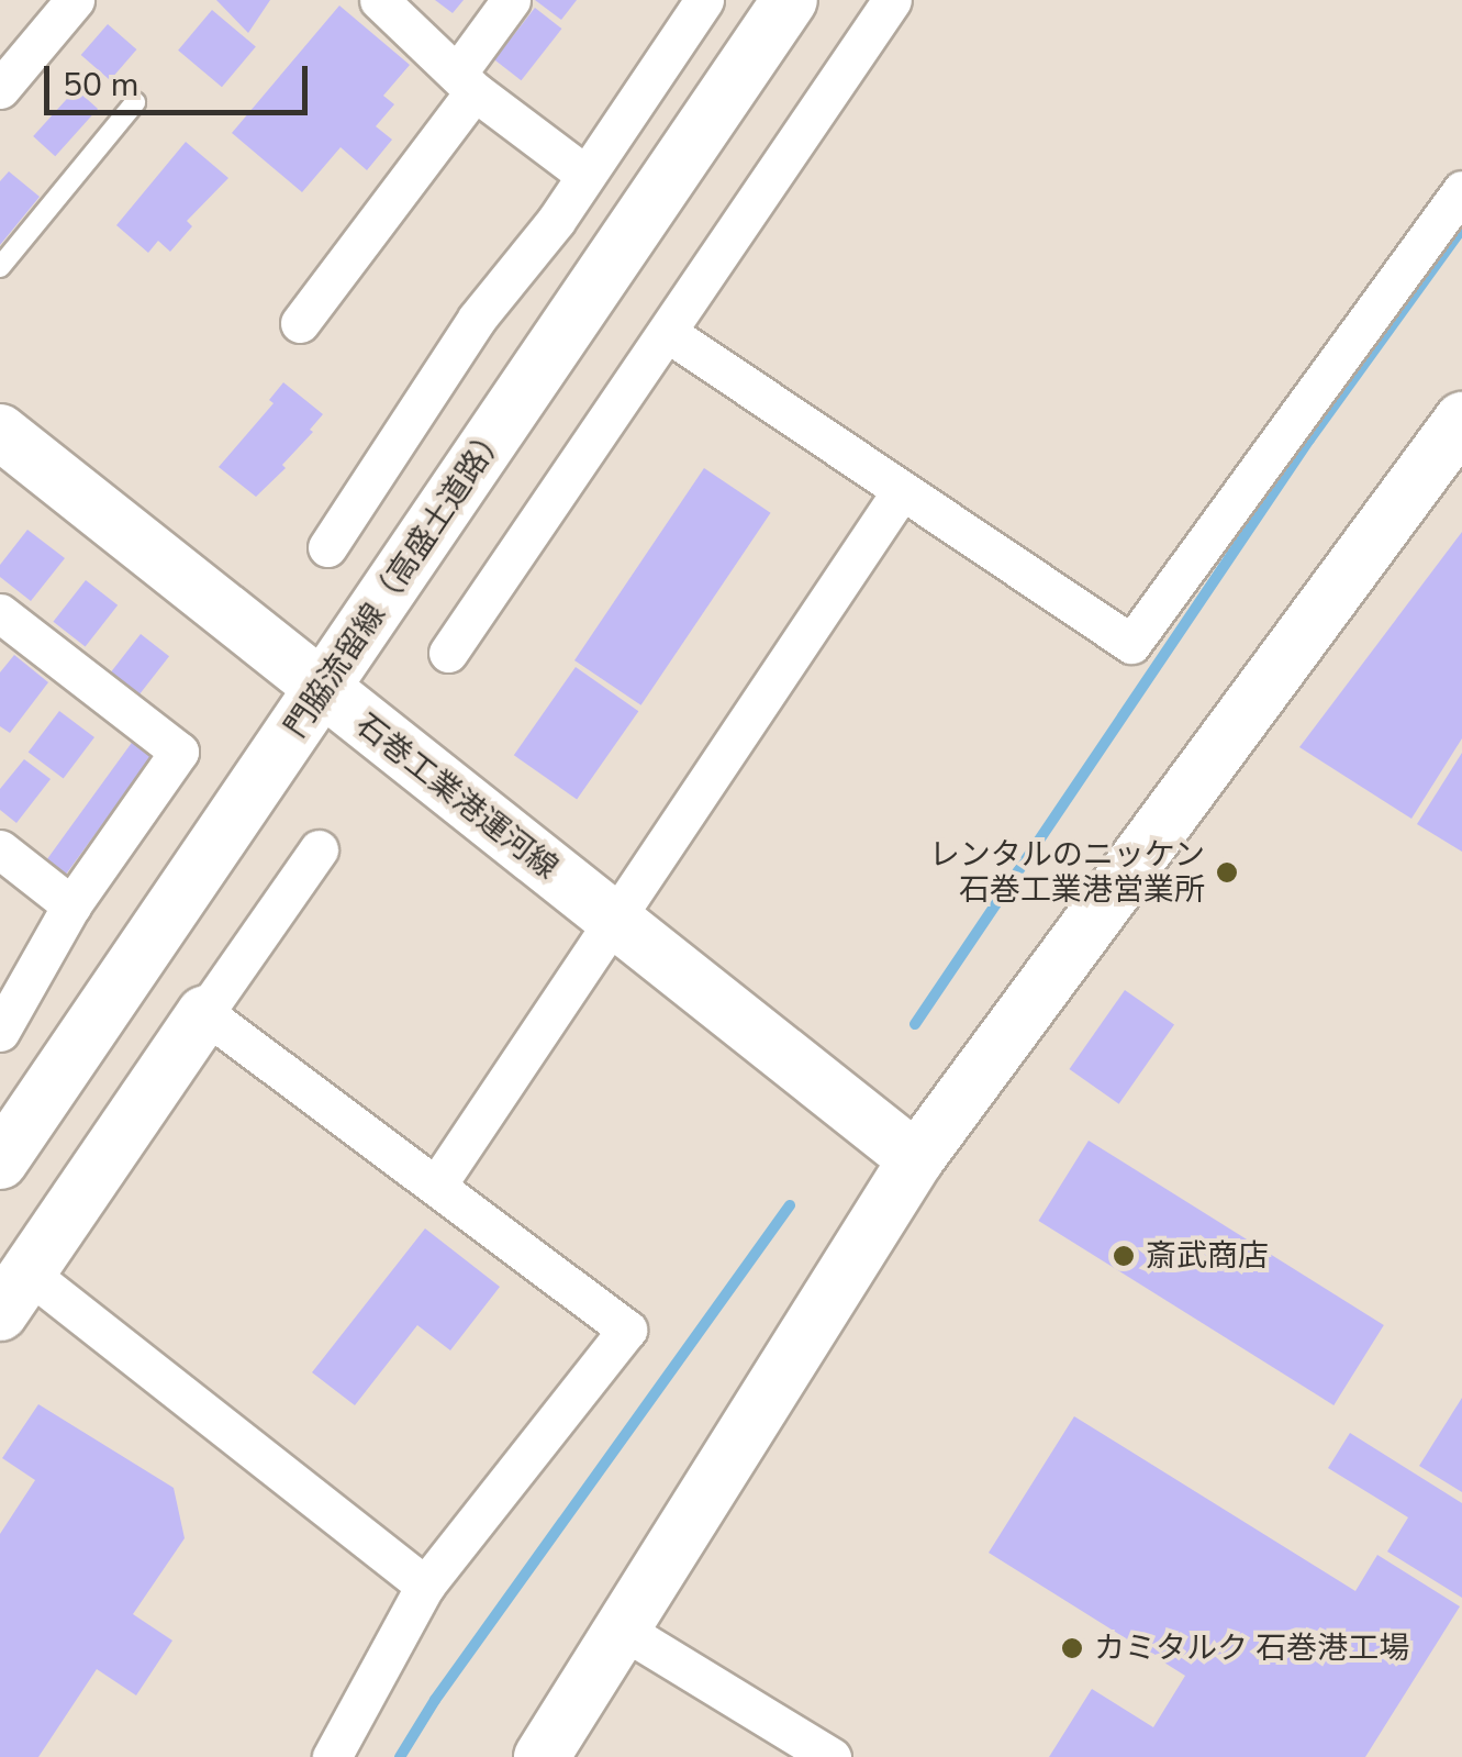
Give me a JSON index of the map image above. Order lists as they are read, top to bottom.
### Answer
{
  "streets": {
    "street": ["門脇流留線（高盛土道路）", "石巻工業港運河線"]
  },
  "crossings": [
    ["門脇流留線（高盛土道路）", "石巻工業港運河線"]
  ],
  "places": ["レンタルのニッケン 石巻工業港営業所", "斎武商店", "カミタルク 石巻港工場"],
  "scale_bar": "50 m"
}
